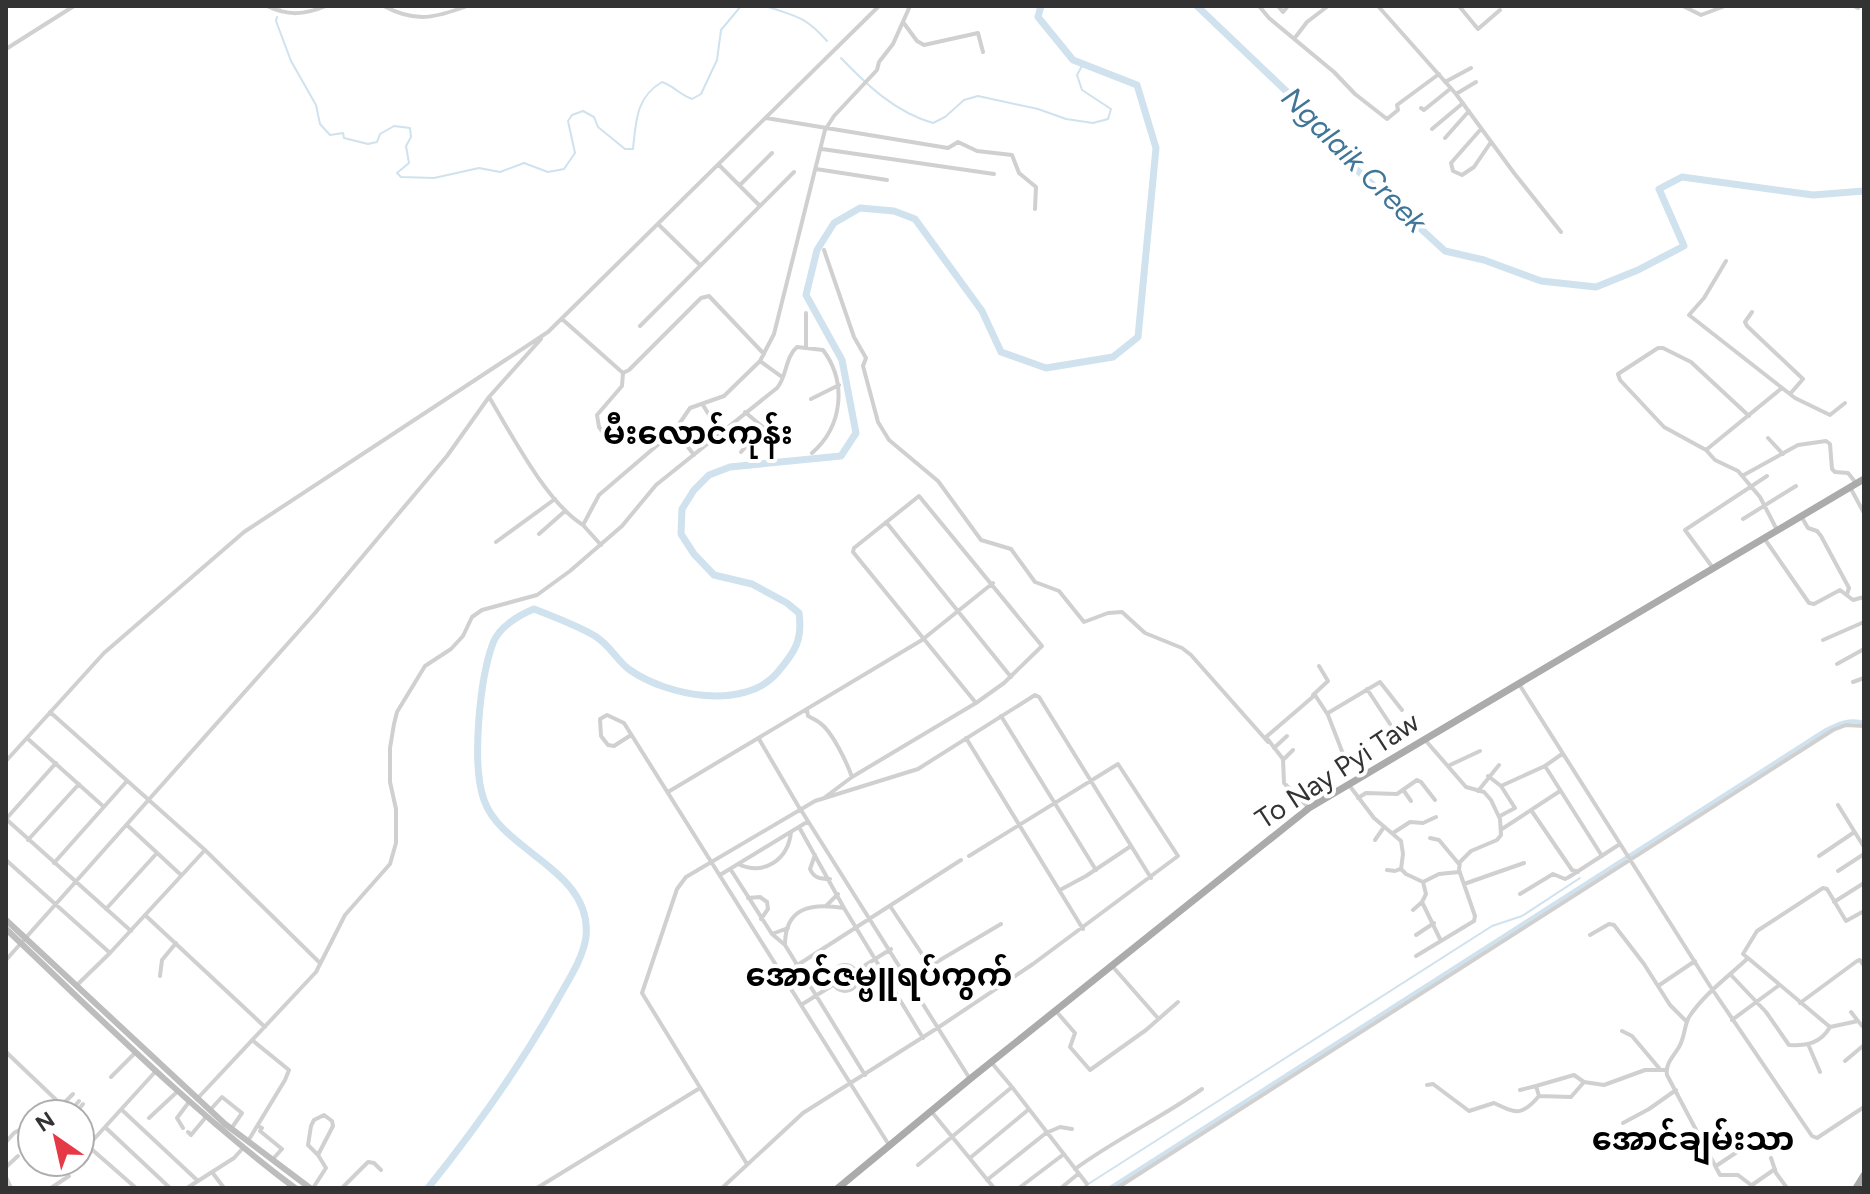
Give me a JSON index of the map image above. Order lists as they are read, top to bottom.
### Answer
{
  "streets": {
    "main road": ["To Nay Pyi Taw"]
  },
  "districts": ["မီးလောင်ကုန်း", "အောင်ဇမ္ဗူရပ်ကွက်", "အောင်ချမ်းသာ"],
  "water": ["Ngalaik Creek"],
  "north": "top left"
}
